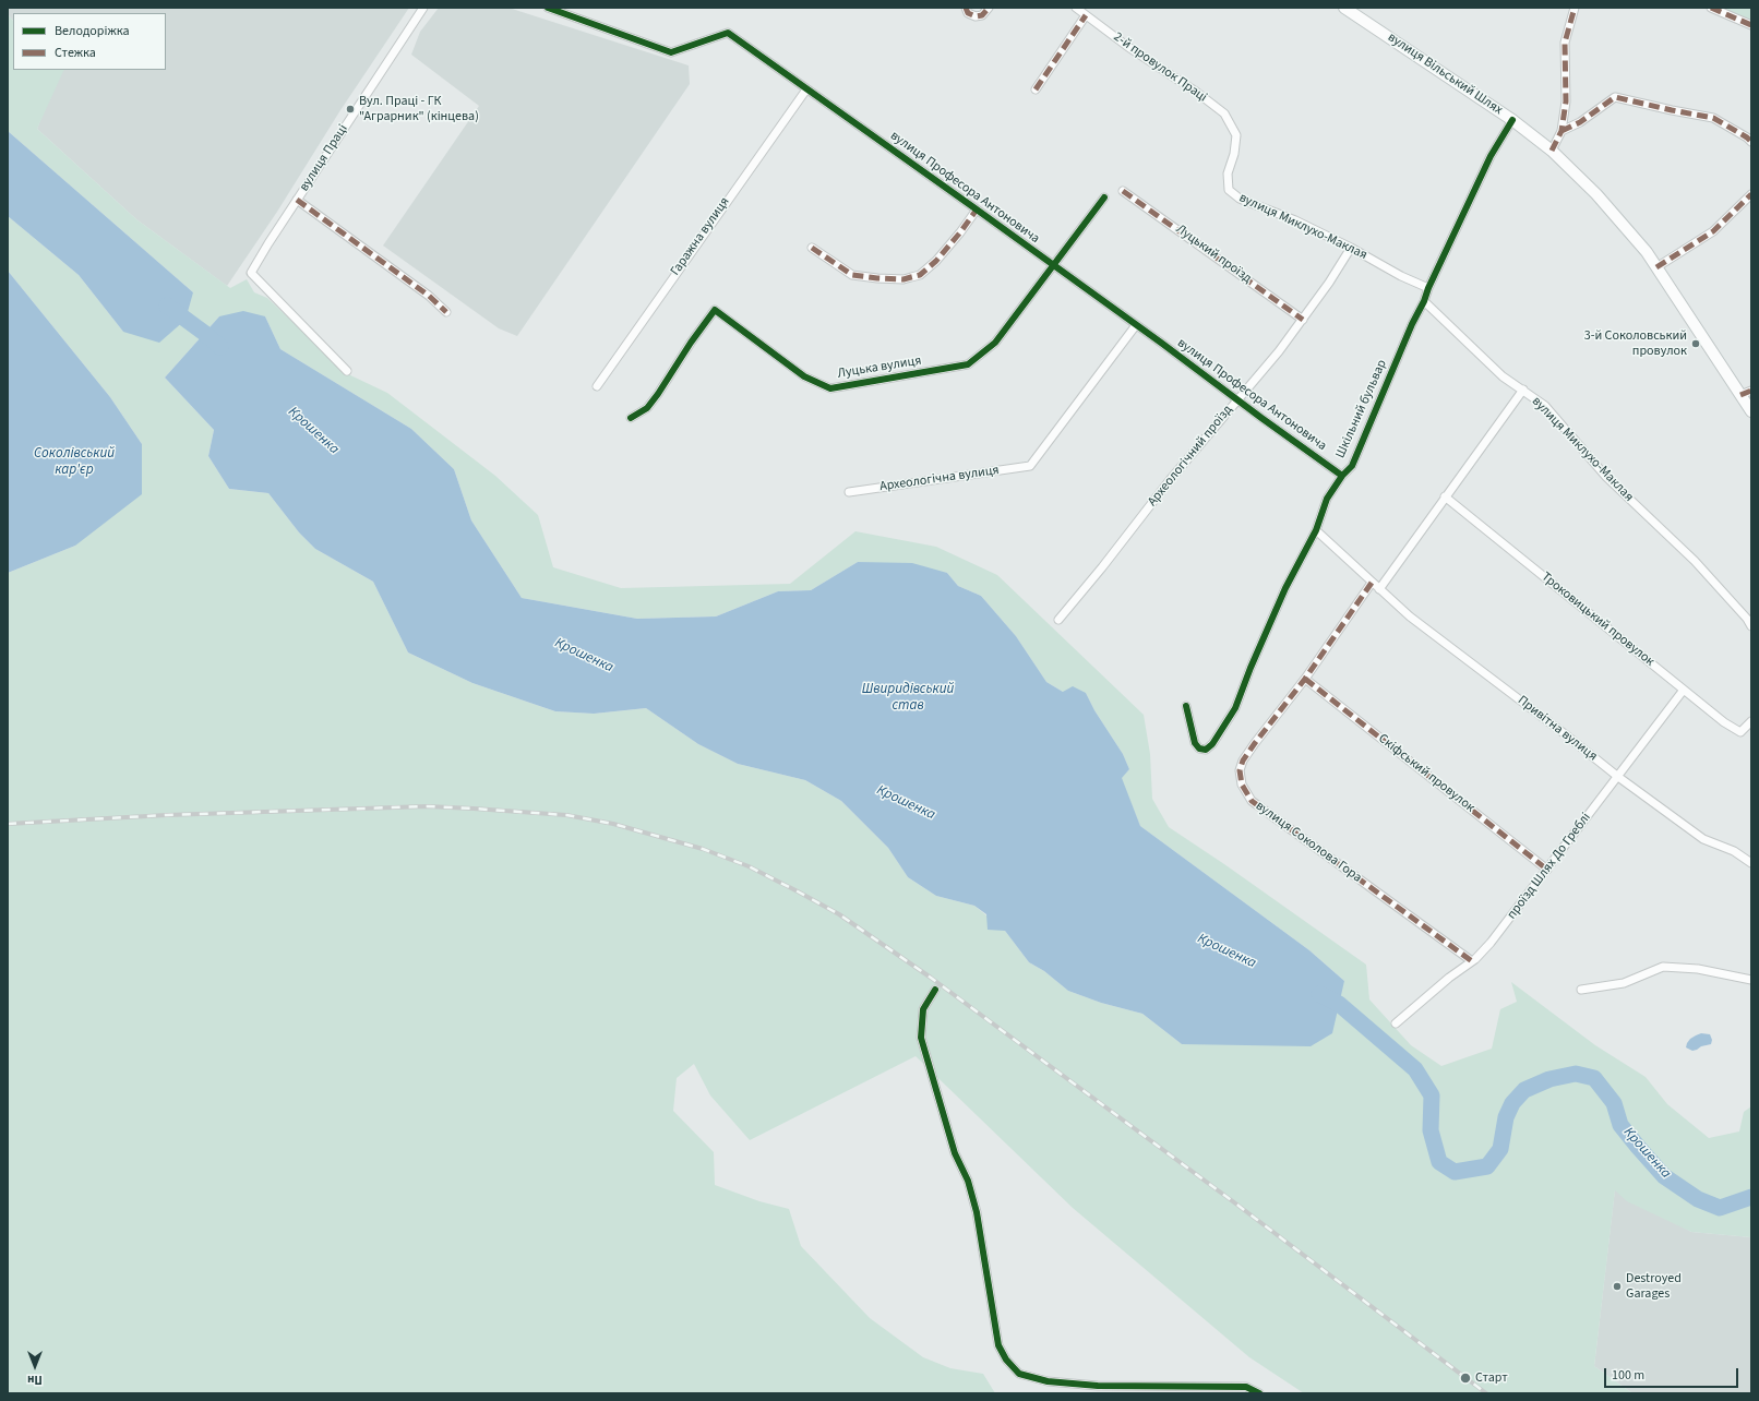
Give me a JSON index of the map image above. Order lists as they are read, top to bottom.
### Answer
{
  "streets": {
    "street": [
      "2-й провулок Праці",
      "вулиця Вільський Шлях",
      "вулиця Праці",
      "вулиця Професора Антоновича",
      "вулиця Миклухо-Маклая",
      "Гаражна вулиця",
      "Луцький проїзд",
      "Луцька вулиця",
      "Шкільний бульвар",
      "Археологічний проїзд",
      "Археологічна вулиця",
      "Троковицький провулок",
      "Привітна вулиця",
      "Скіфський провулок",
      "вулиця Соколова Гора",
      "проїзд Шлях До Греблі"
    ]
  },
  "crossings": [
    ["2-й провулок Праці", "вулиця Миклухо-Маклая"],
    ["вулиця Вільський Шлях", "Шкільний бульвар"],
    ["вулиця Професора Антоновича", "Гаражна вулиця"],
    ["вулиця Професора Антоновича", "Луцька вулиця"],
    ["вулиця Професора Антоновича", "Шкільний бульвар"],
    ["вулиця Професора Антоновича", "Археологічний проїзд"],
    ["вулиця Професора Антоновича", "Археологічна вулиця"],
    ["вулиця Миклухо-Маклая", "Шкільний бульвар"],
    ["вулиця Миклухо-Маклая", "Археологічний проїзд"],
    ["Луцький проїзд", "Археологічний проїзд"],
    ["Троковицький провулок", "проїзд Шлях До Греблі"],
    ["Привітна вулиця", "вулиця Соколова Гора"],
    ["Привітна вулиця", "проїзд Шлях До Греблі"],
    ["Скіфський провулок", "вулиця Соколова Гора"],
    ["Скіфський провулок", "проїзд Шлях До Греблі"],
    ["вулиця Соколова Гора", "проїзд Шлях До Греблі"]
  ],
  "water": ["Крошенка", "Соколівський кар'єр", "Швиридівський став"],
  "places": [
    "Вул. Праці - ГК \"Аграрник\" (кінцева)",
    "3-й Соколовський провулок",
    "Destroyed Garages",
    "Старт"
  ],
  "legend": ["Велодоріжка", "Стежка"],
  "scale_bar": "100 m",
  "north": "bottom"
}
